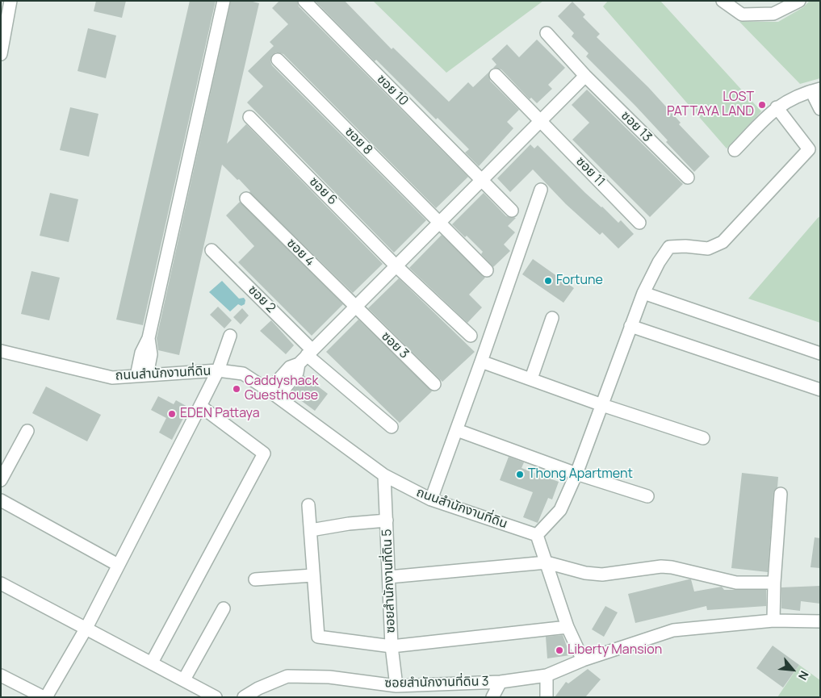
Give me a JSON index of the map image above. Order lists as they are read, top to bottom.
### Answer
{
  "streets": {
    "street": [
      "ซอย 10",
      "ซอย 13",
      "ซอย 8",
      "ซอย 11",
      "ซอย 6",
      "ซอย 4",
      "ซอย 2",
      "ซอย 3",
      "ถนนสำนักงานที่ดิน",
      "ซอยสำนักงานที่ดิน 5",
      "ซอยสำนักงานที่ดิน 3"
    ]
  },
  "crossings": [
    ["ซอย 4", "ซอย 3"],
    ["ถนนสำนักงานที่ดิน", "ซอยสำนักงานที่ดิน 5"],
    ["ซอยสำนักงานที่ดิน 5", "ซอยสำนักงานที่ดิน 3"]
  ],
  "places": [
    "LOST PATTAYA LAND",
    "Fortune",
    "Caddyshack Guesthouse",
    "EDEN Pattaya",
    "Thong Apartment",
    "Liberty Mansion"
  ],
  "north": "bottom right"
}
